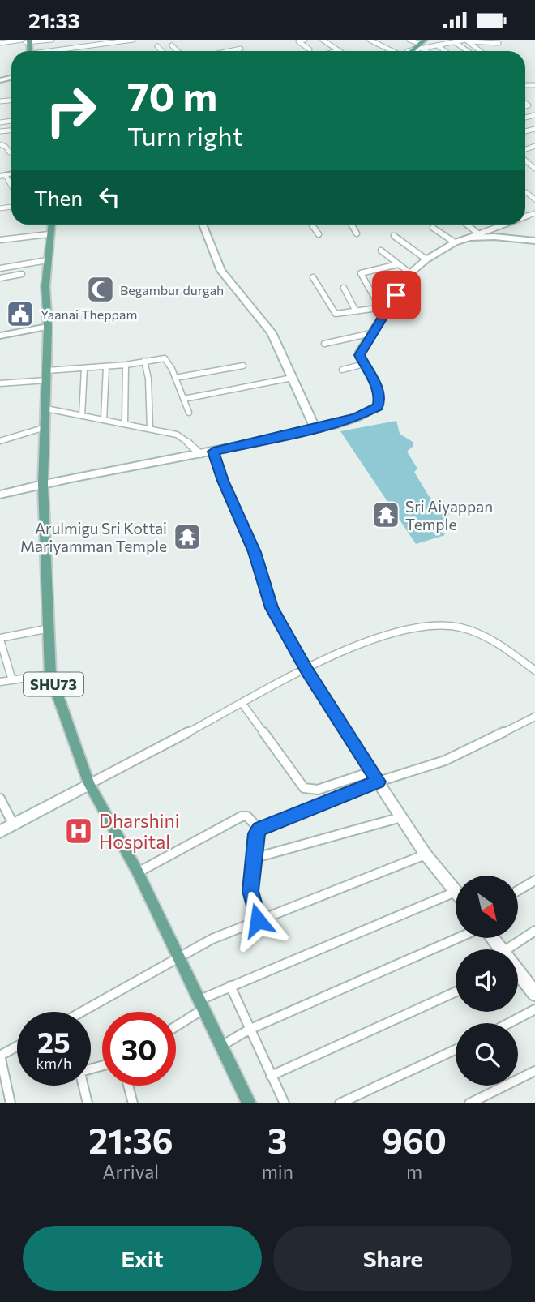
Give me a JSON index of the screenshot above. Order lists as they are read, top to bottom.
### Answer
{
  "streets": {
    "main road": ["SHU73"]
  },
  "places": {
    "mosque": ["Begambur durgah"],
    "public building": ["Yaanai Theppam"],
    "temple": ["Sri Aiyappan Temple", "Arulmigu Sri Kottai Mariyamman Temple"],
    "hospital": ["Dharshini Hospital"]
  },
  "north": "bottom right",
  "page": {
    "status": "21:33",
    "turn": ["70 m", "Turn right"],
    "then": "Then",
    "speed": "25 km/h",
    "limit": "30",
    "eta": [
      "21:36",
      "Arrival",
      "3",
      "min",
      "960",
      "m"
    ],
    "buttons": ["Exit", "Share"]
  }
}
